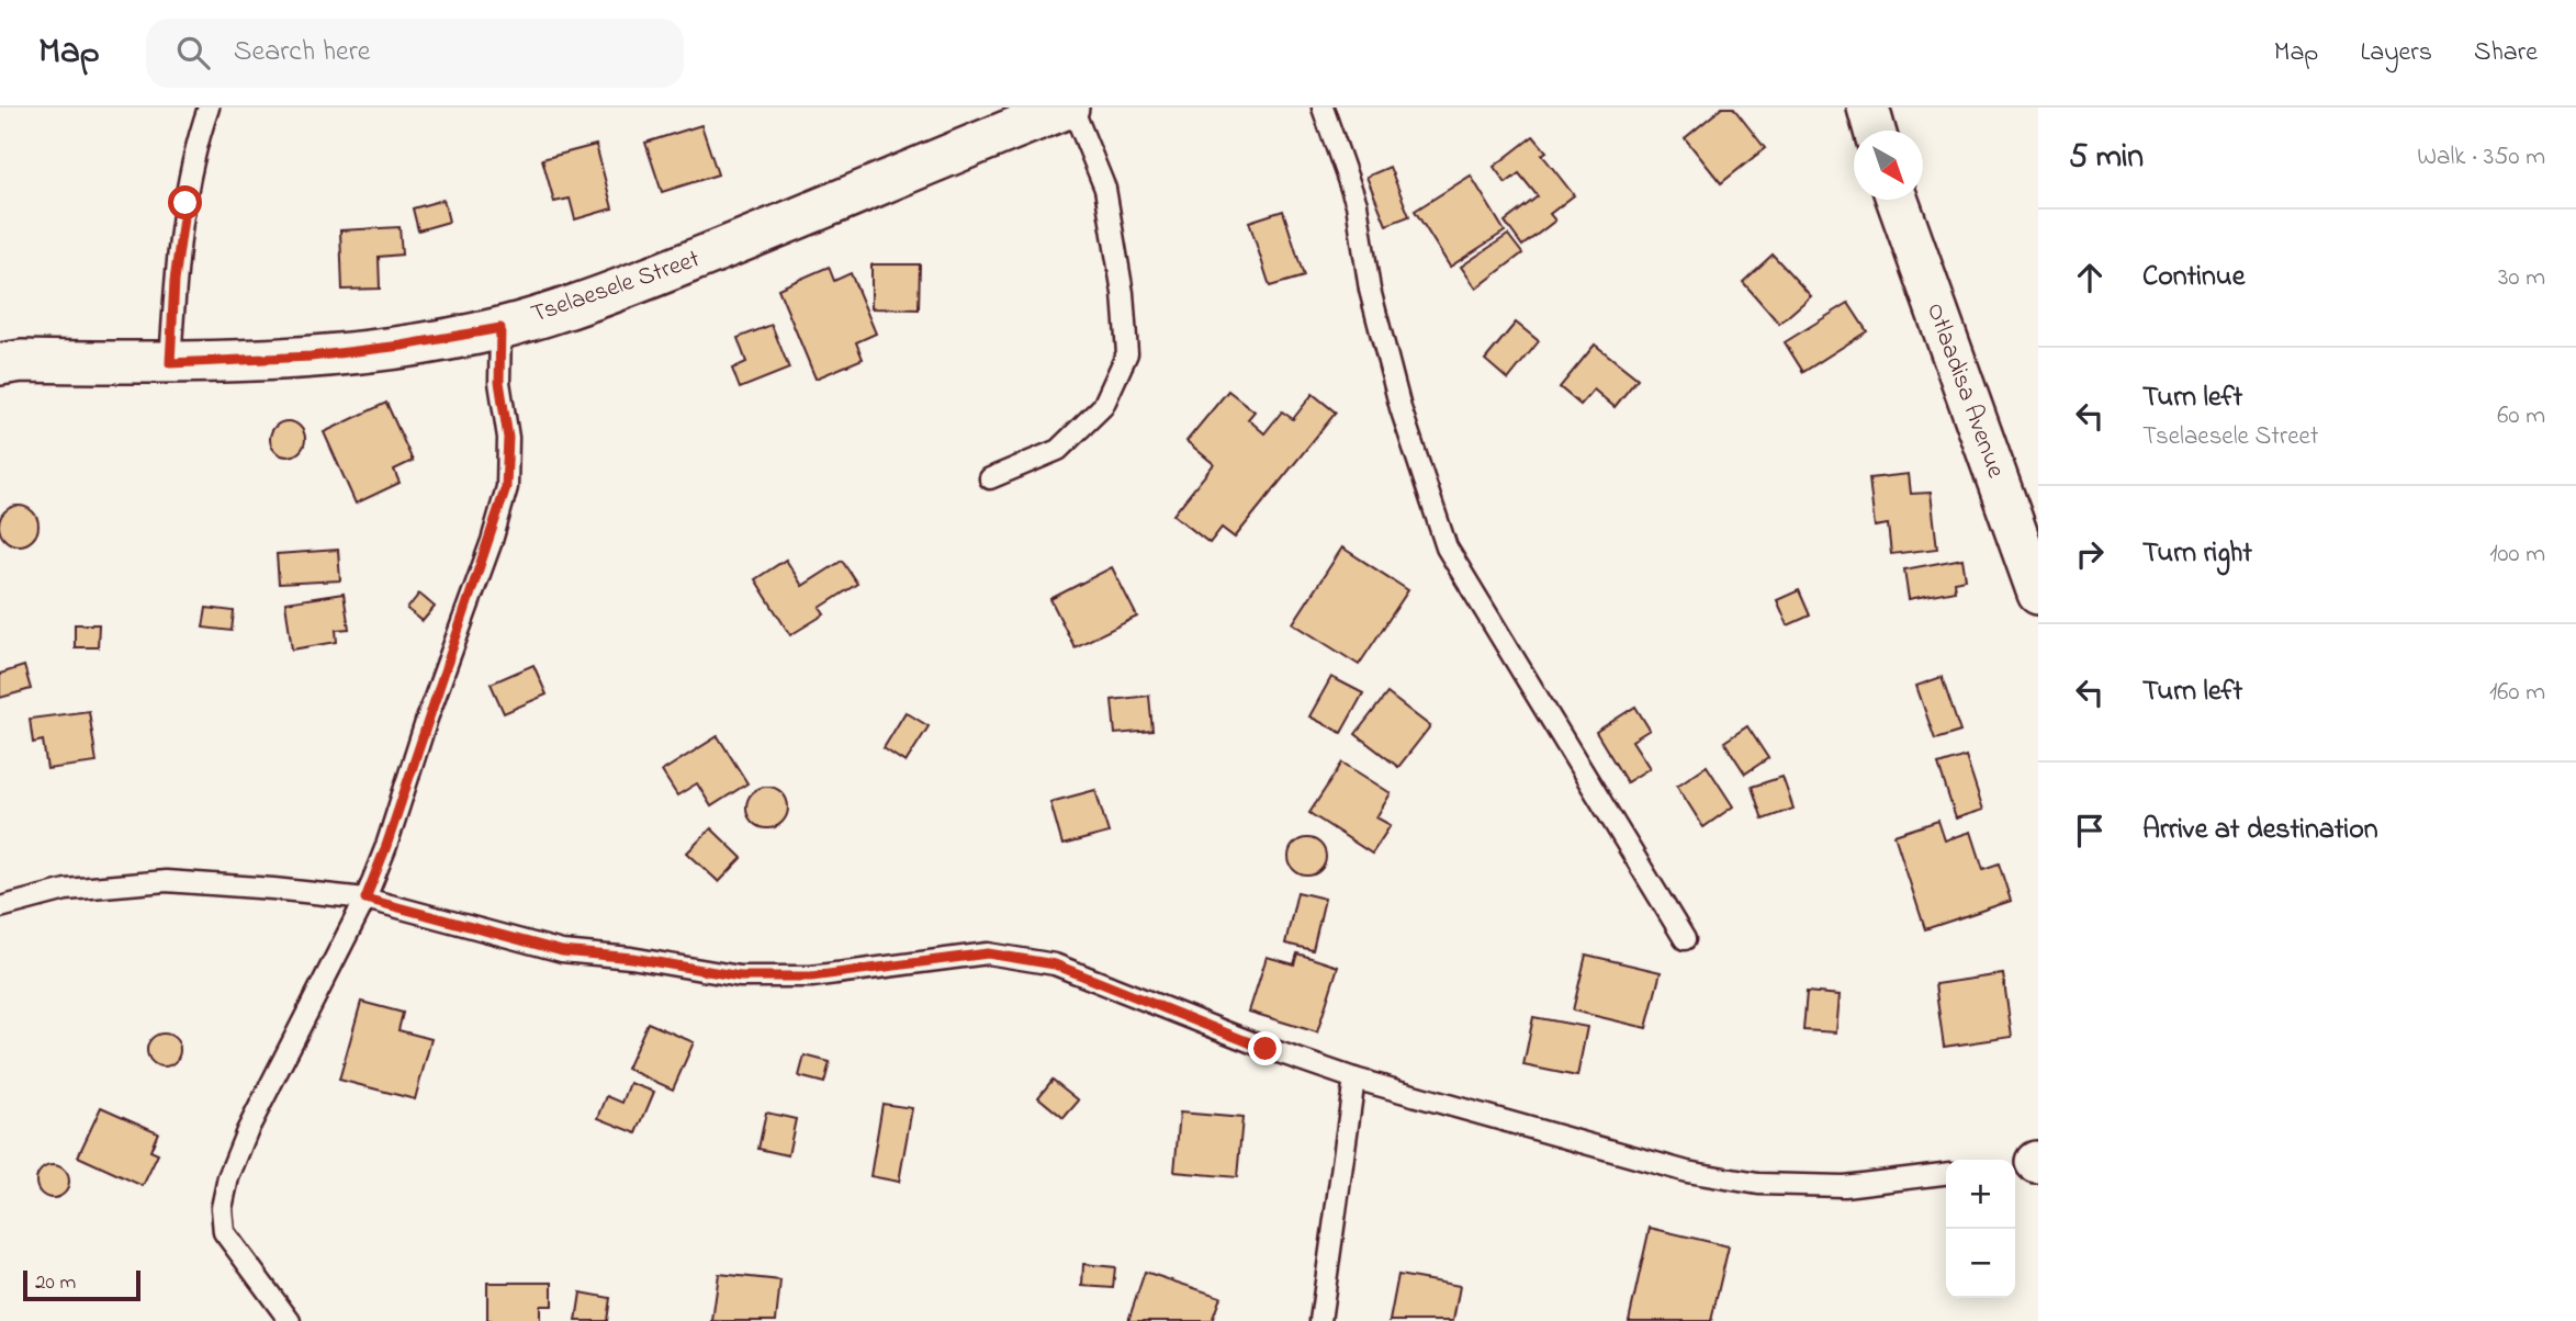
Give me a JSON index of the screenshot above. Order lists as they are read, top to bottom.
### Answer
{
  "streets": {
    "street": ["Tselaesele Street", "Otlaadisa Avenue"]
  },
  "scale_bar": "20 m",
  "north": "bottom right",
  "page": {
    "header": "Map",
    "search": "Search here",
    "nav": ["Map", "Layers", "Share"],
    "heading": ["5 min", "Walk · 350 m"],
    "list": [
      ["Continue", "30 m"],
      ["Turn left", "Tselaesele Street", "60 m"],
      ["Turn right", "100 m"],
      ["Turn left", "160 m"],
      "Arrive at destination"
    ],
    "map_buttons": ["+", "−"],
    "scale": "20 m"
  }
}
